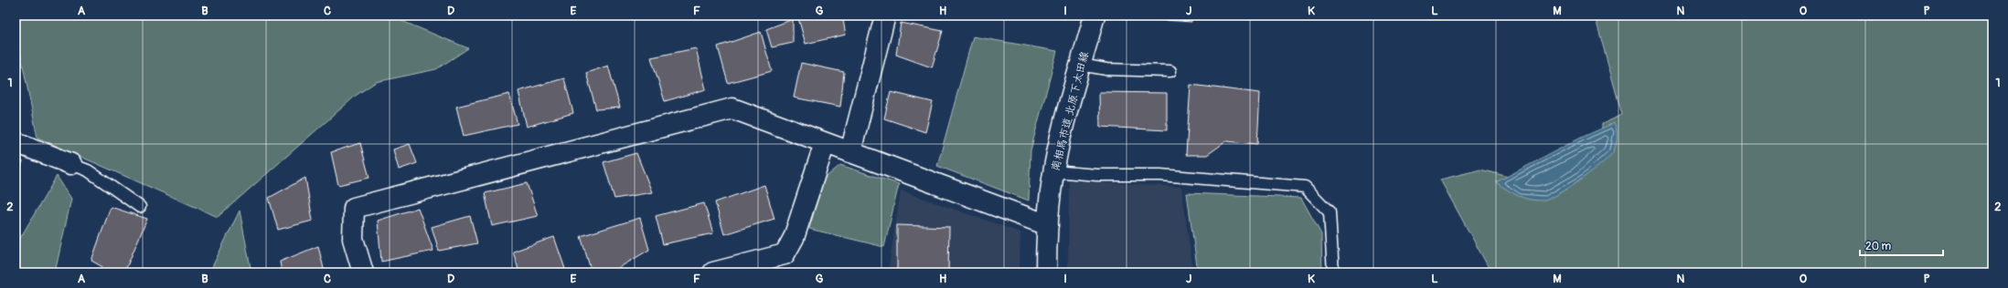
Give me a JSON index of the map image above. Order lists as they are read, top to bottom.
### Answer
{
  "streets": {
    "street": ["南相馬市道 北原下太田線"]
  },
  "scale_bar": "20 m",
  "grid": {
    "columns": [
      "A",
      "B",
      "C",
      "D",
      "E",
      "F",
      "G",
      "H",
      "I",
      "J",
      "K",
      "L",
      "M",
      "N",
      "O",
      "P"
    ],
    "rows": ["1", "2"]
  }
}
